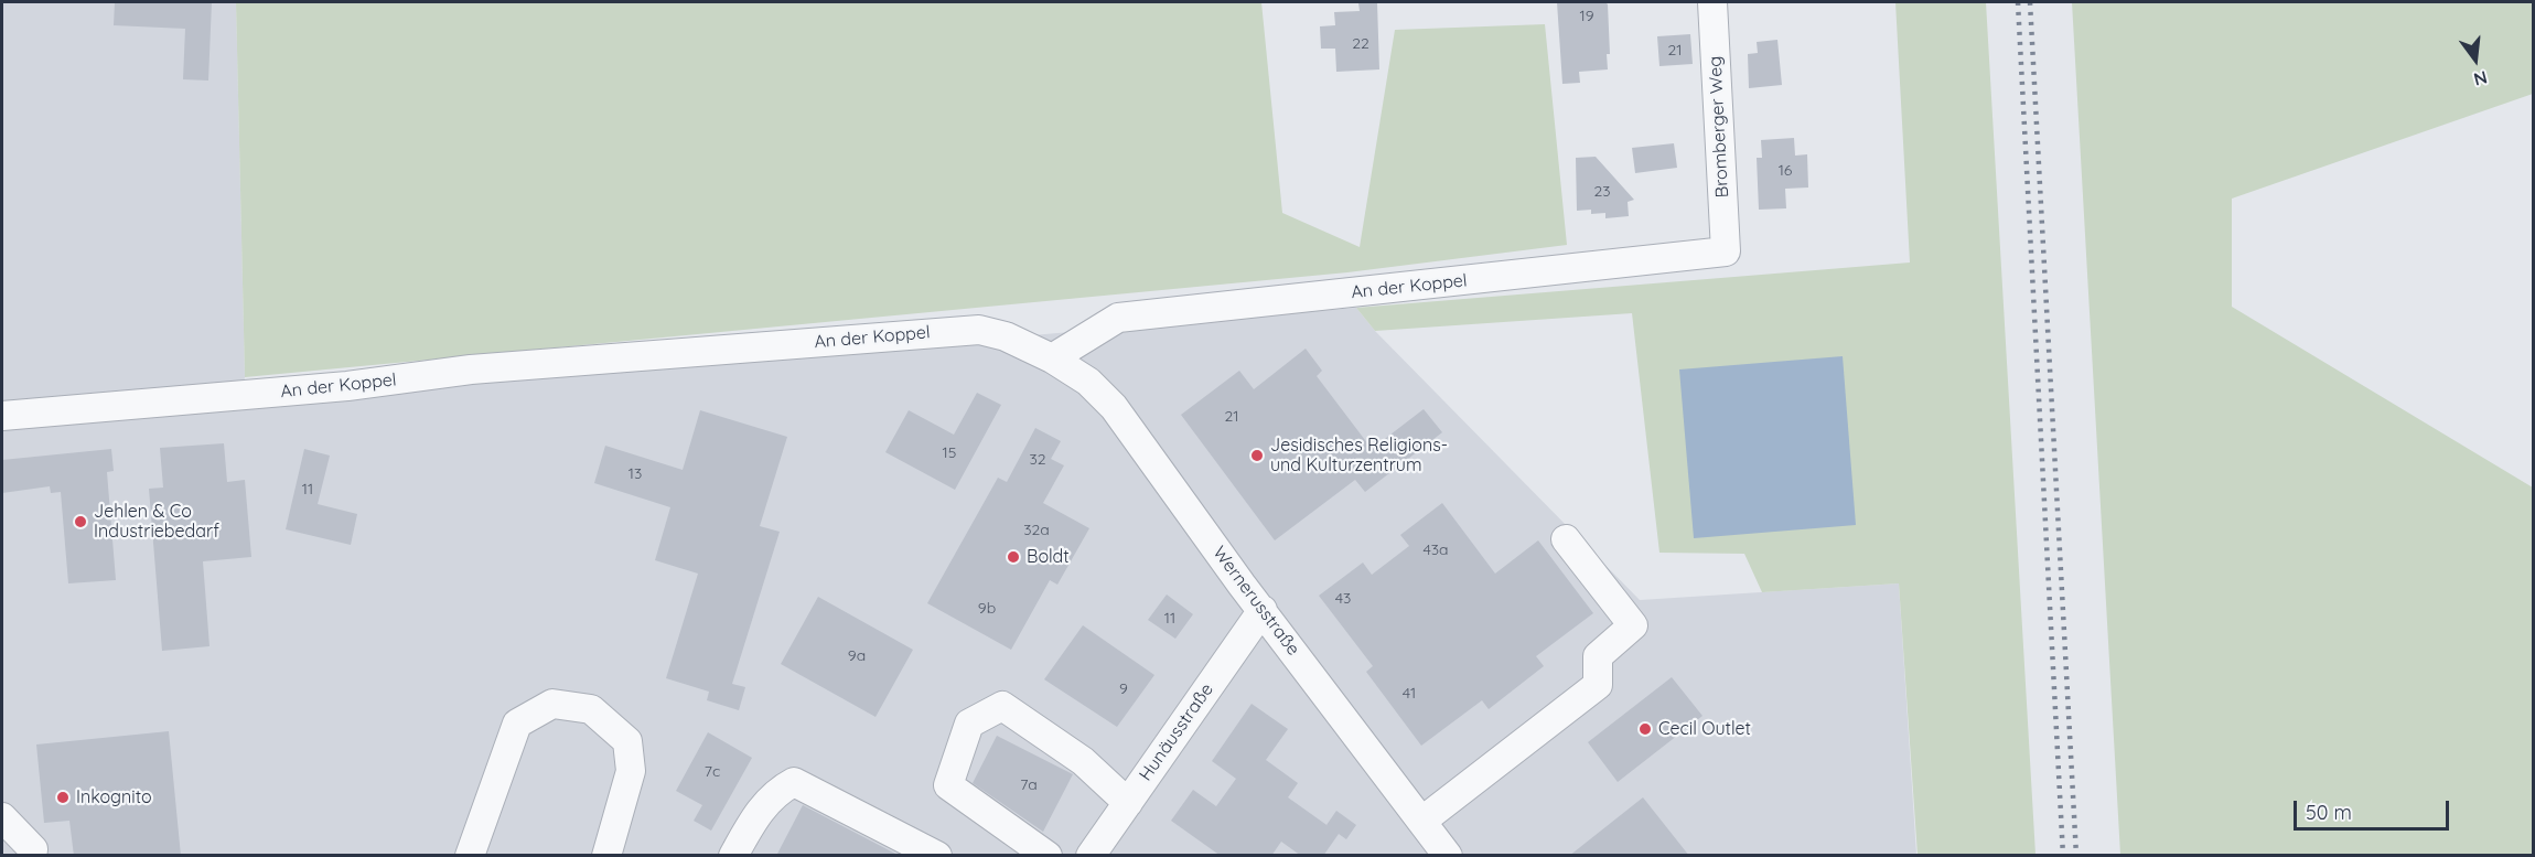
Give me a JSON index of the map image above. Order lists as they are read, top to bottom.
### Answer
{
  "streets": {
    "street": [
      "Bromberger Weg",
      "An der Koppel",
      "Wernerusstraße",
      "Hunäusstraße"
    ]
  },
  "crossings": [
    ["Bromberger Weg", "An der Koppel"],
    ["An der Koppel", "Wernerusstraße"],
    ["Wernerusstraße", "Hunäusstraße"]
  ],
  "places": [
    "Jesidisches Religions- und Kulturzentrum",
    "Jehlen & Co Industriebedarf",
    "Boldt",
    "Cecil Outlet",
    "Inkognito"
  ],
  "house_numbers": [
    "19",
    "22",
    "21",
    "16",
    "23",
    "21",
    "15",
    "32",
    "13",
    "11",
    "32a",
    "43a",
    "43",
    "9b",
    "11",
    "9a",
    "9",
    "41",
    "7c",
    "7a"
  ],
  "scale_bar": "50 m",
  "north": "bottom"
}
